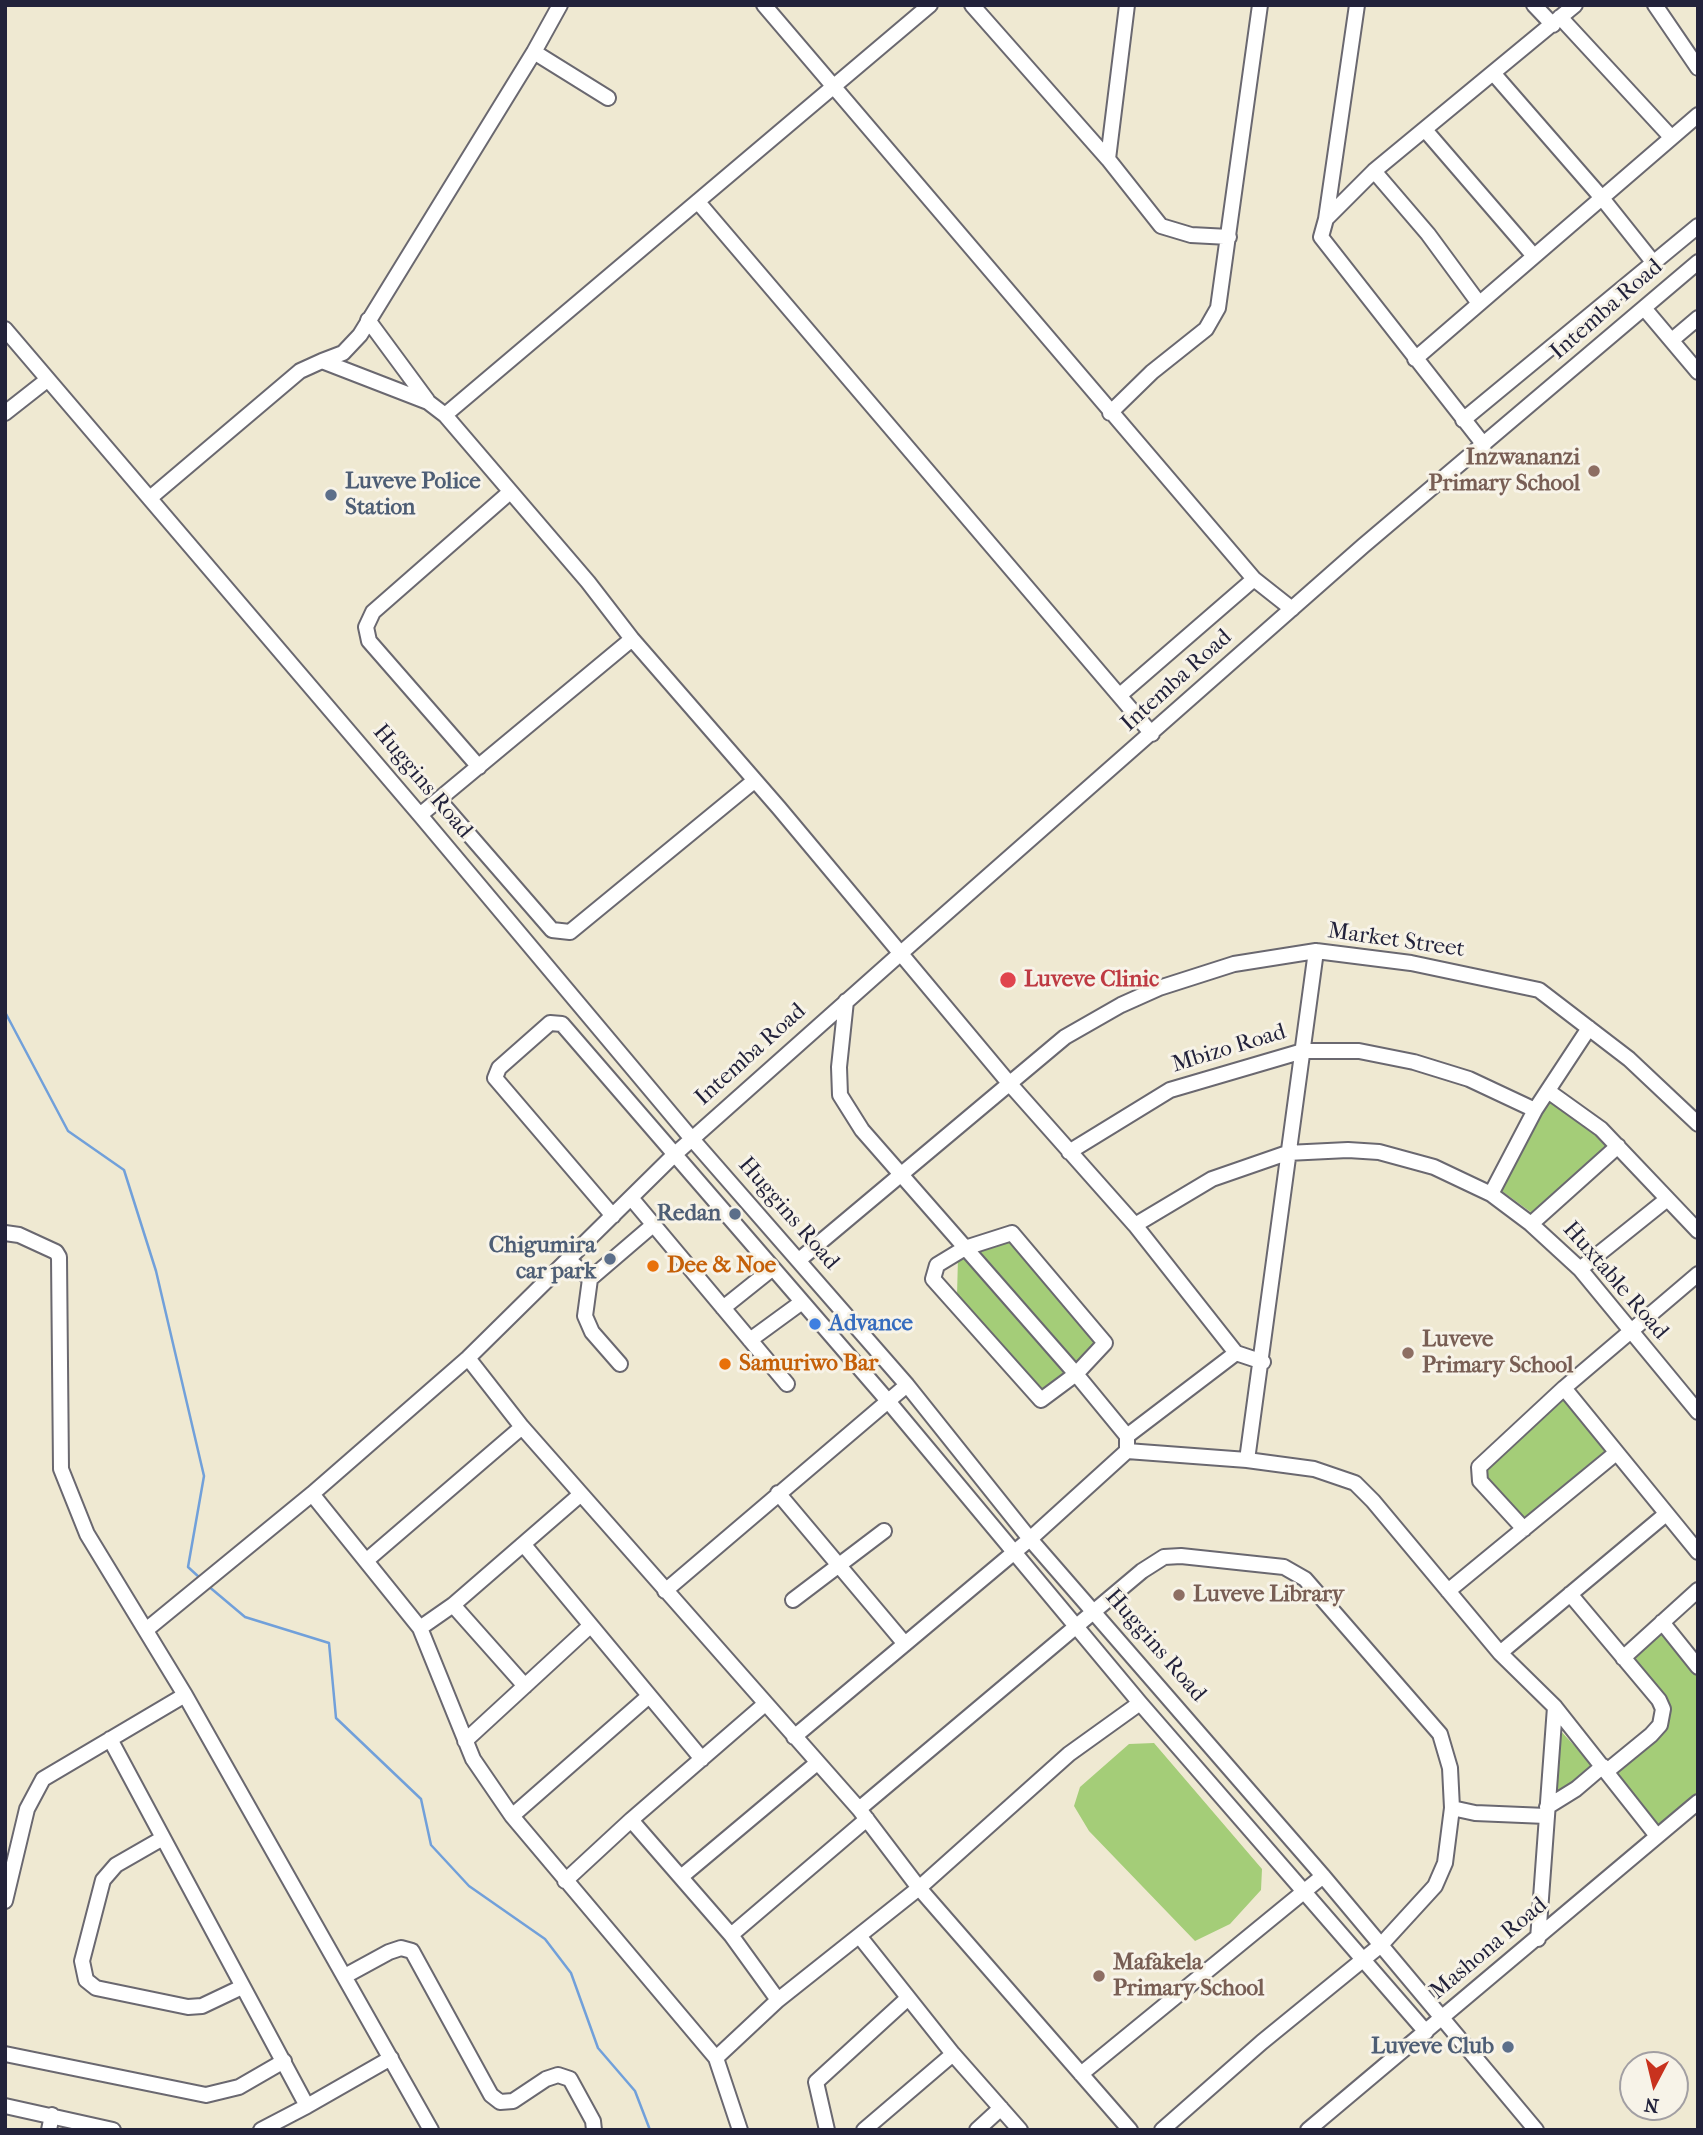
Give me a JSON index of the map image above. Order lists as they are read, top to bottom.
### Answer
{
  "streets": {
    "street": [
      "Intemba Road",
      "Huggins Road",
      "Market Street",
      "Mbizo Road",
      "Huxtable Road",
      "Mashona Road"
    ]
  },
  "crossings": [
    ["Intemba Road", "Huggins Road"],
    ["Huggins Road", "Market Street"],
    ["Huggins Road", "Mashona Road"]
  ],
  "places": [
    "Inzwananzi Primary School",
    "Luveve Police Station",
    "Luveve Clinic",
    "Redan",
    "Chigumira car park",
    "Dee & Noe",
    "Advance",
    "Luveve Primary School",
    "Samuriwo Bar",
    "Luveve Library",
    "Mafakela Primary School",
    "Luveve Club"
  ],
  "north": "bottom"
}
